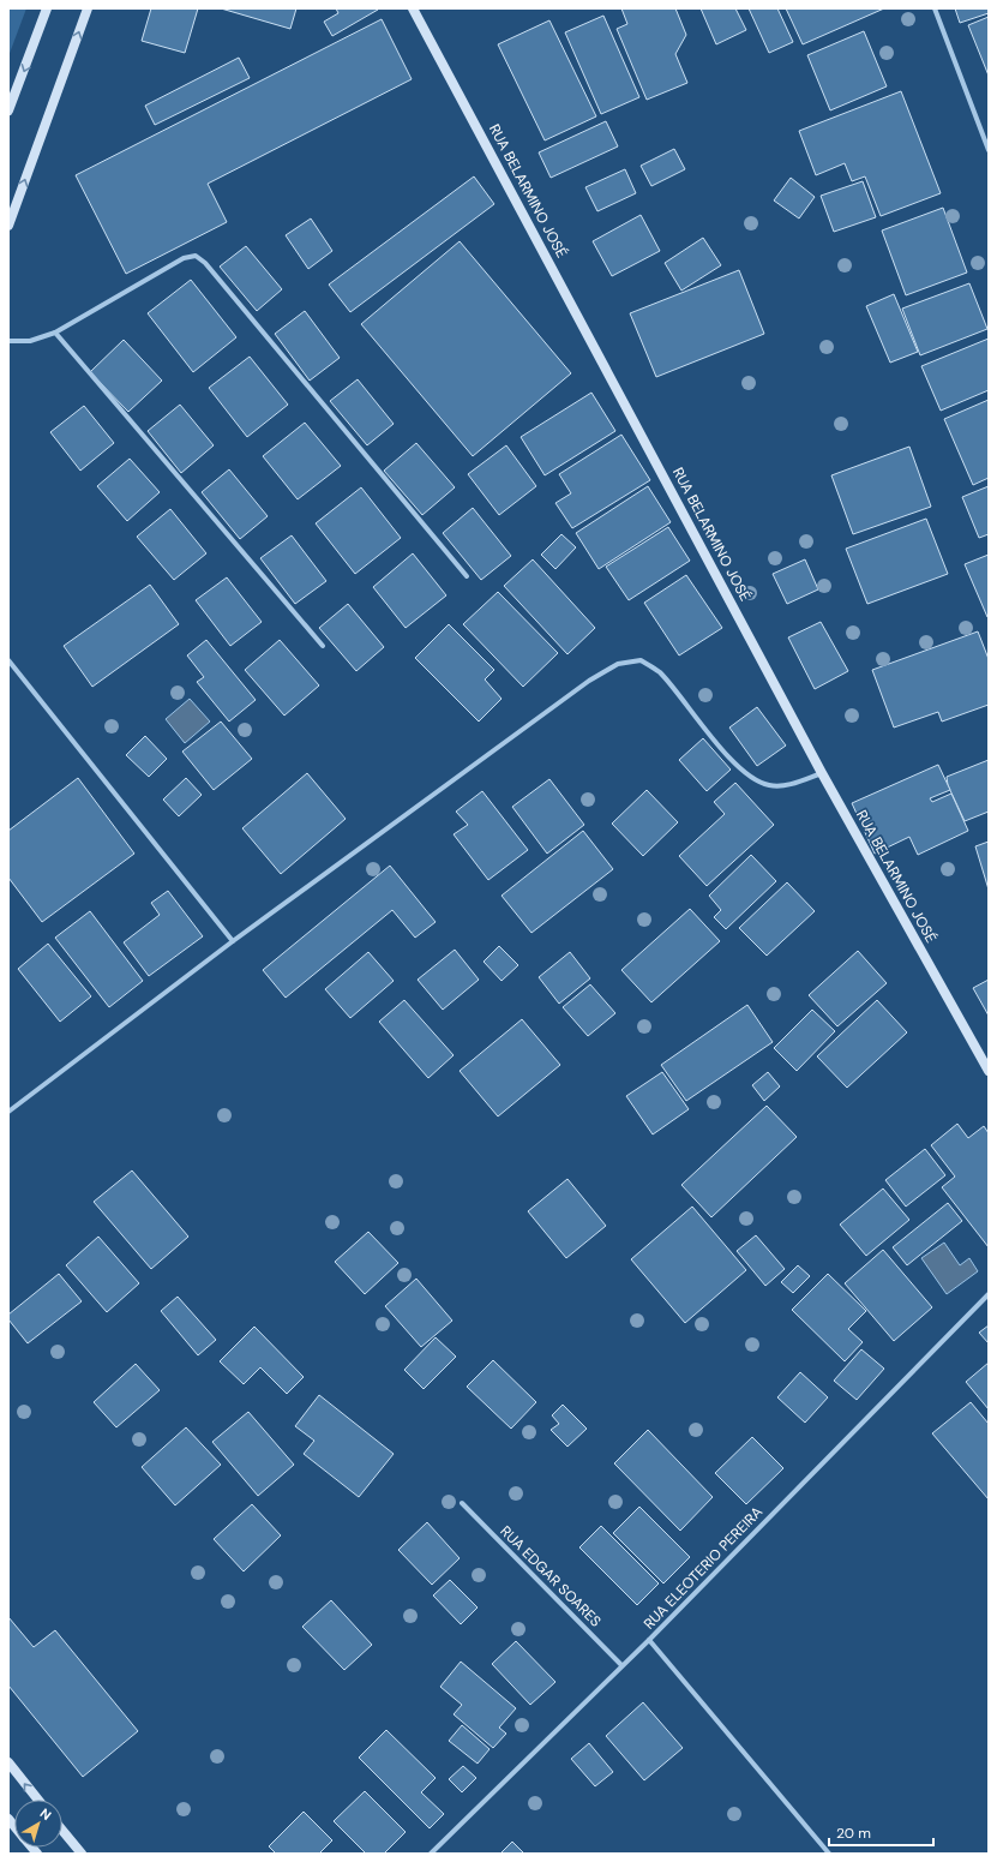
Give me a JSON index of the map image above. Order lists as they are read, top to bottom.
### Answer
{
  "streets": {
    "street": ["RUA BELARMINO JOSÉ", "RUA ELEOTERIO PEREIRA", "RUA EDGAR SOARES"]
  },
  "crossings": [
    ["RUA ELEOTERIO PEREIRA", "RUA EDGAR SOARES"]
  ],
  "scale_bar": "20 m",
  "north": "top right"
}
